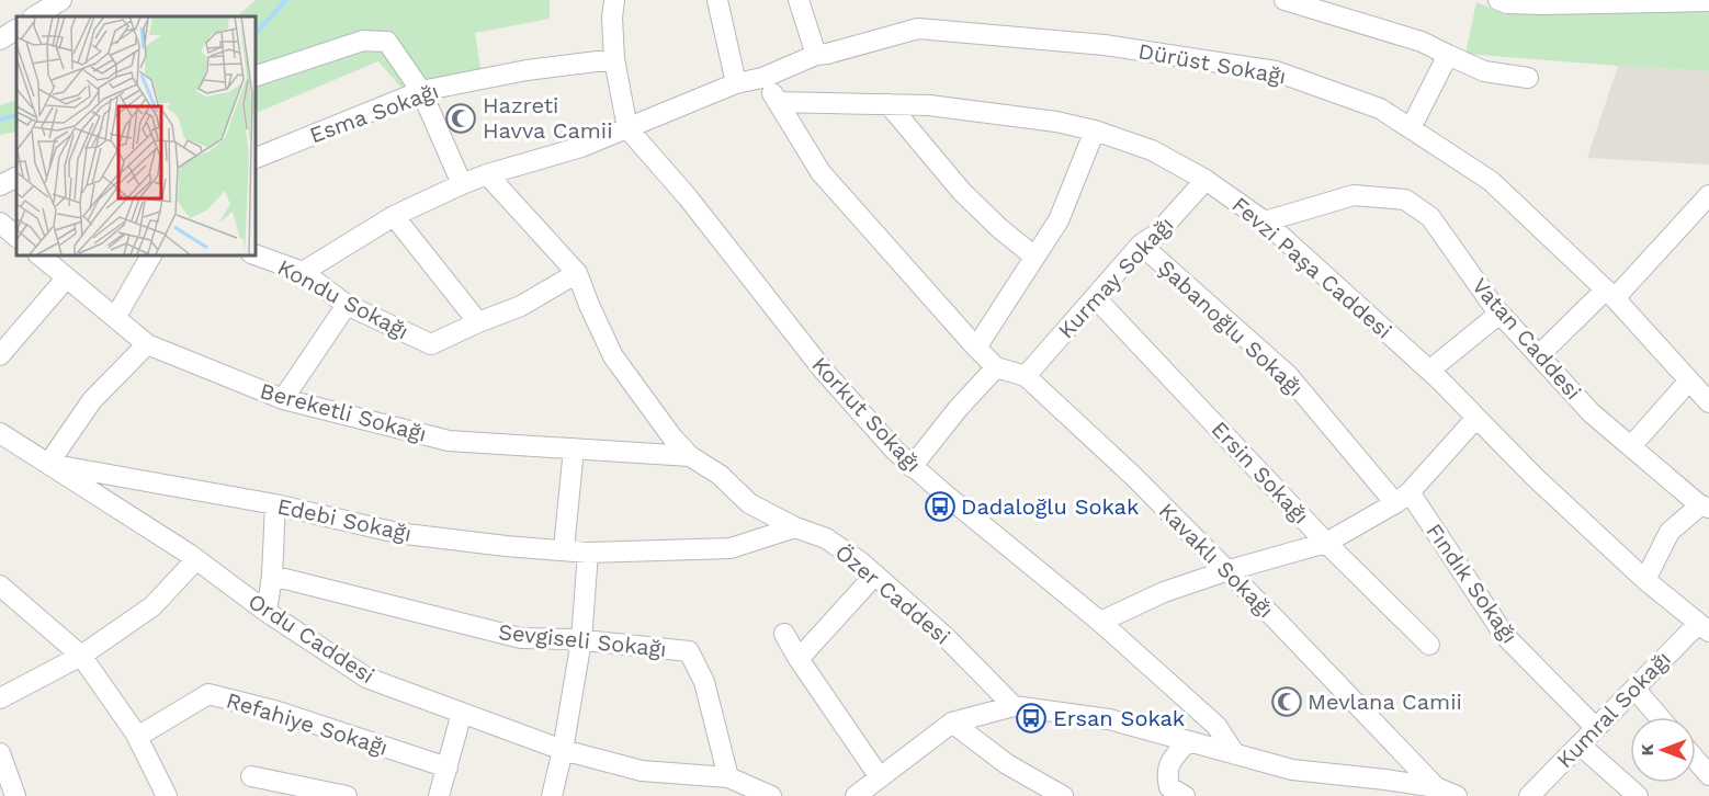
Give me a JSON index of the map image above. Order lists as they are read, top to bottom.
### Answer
{
  "streets": {
    "street": [
      "Dürüst Sokağı",
      "Esma Sokağı",
      "Fevzi Paşa Caddesi",
      "Kurmay Sokağı",
      "Kondu Sokağı",
      "Şabanoğlu Sokağı",
      "Vatan Caddesi",
      "Bereketli Sokağı",
      "Korkut Sokağı",
      "Ersin Sokağı",
      "Edebi Sokağı",
      "Kavaklı Sokağı",
      "Fındık Sokağı",
      "Özer Caddesi",
      "Ordu Caddesi",
      "Sevgiseli Sokağı",
      "Kumral Sokağı",
      "Refahiye Sokağı"
    ]
  },
  "crossings": [
    ["Dürüst Sokağı", "Kondu Sokağı"],
    ["Dürüst Sokağı", "Korkut Sokağı"],
    ["Dürüst Sokağı", "Kavaklı Sokağı"],
    ["Dürüst Sokağı", "Özer Caddesi"],
    ["Fevzi Paşa Caddesi", "Kurmay Sokağı"],
    ["Fevzi Paşa Caddesi", "Vatan Caddesi"],
    ["Fevzi Paşa Caddesi", "Kavaklı Sokağı"],
    ["Fevzi Paşa Caddesi", "Kumral Sokağı"],
    ["Kurmay Sokağı", "Şabanoğlu Sokağı"],
    ["Kurmay Sokağı", "Ersin Sokağı"],
    ["Kurmay Sokağı", "Kavaklı Sokağı"],
    ["Kondu Sokağı", "Özer Caddesi"],
    ["Şabanoğlu Sokağı", "Fındık Sokağı"],
    ["Bereketli Sokağı", "Özer Caddesi"],
    ["Edebi Sokağı", "Özer Caddesi"],
    ["Edebi Sokağı", "Ordu Caddesi"],
    ["Fındık Sokağı", "Kumral Sokağı"],
    ["Ordu Caddesi", "Sevgiseli Sokağı"]
  ],
  "places": {
    "mosque": ["Hazreti Havva Camii", "Mevlana Camii"],
    "bus stop": ["Dadaloğlu Sokak", "Ersan Sokak"]
  },
  "north": "left"
}
